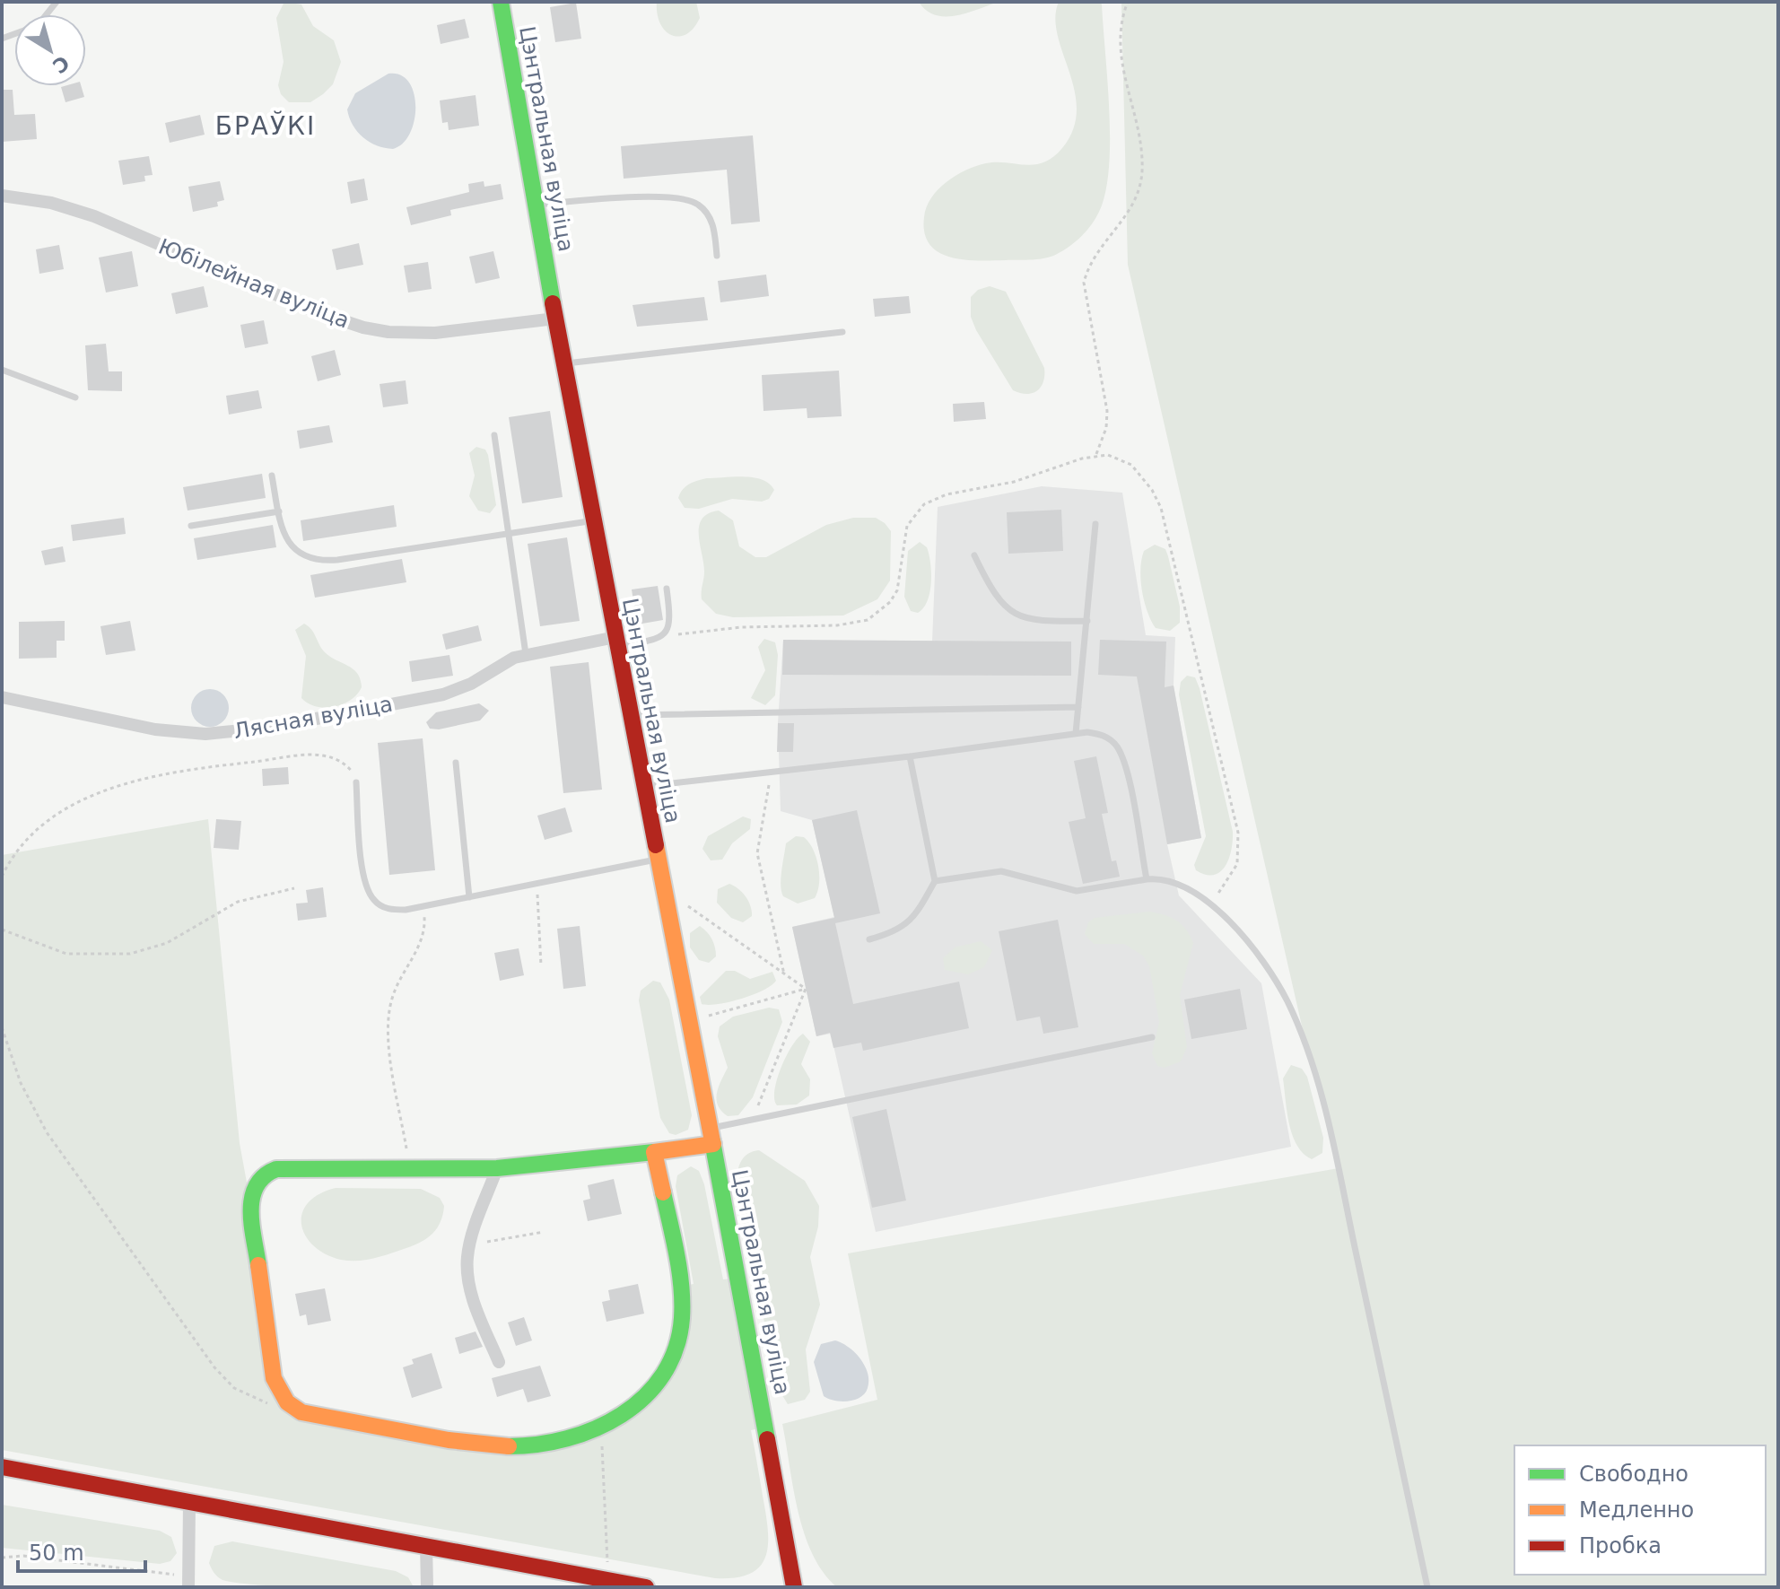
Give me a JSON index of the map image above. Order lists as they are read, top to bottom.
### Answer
{
  "streets": {
    "street": ["Цэнтральная вуліца", "Юбілейная вуліца", "Лясная вуліца"]
  },
  "crossings": [
    ["Цэнтральная вуліца", "Юбілейная вуліца"],
    ["Цэнтральная вуліца", "Лясная вуліца"]
  ],
  "districts": ["БРАЎКІ"],
  "legend": ["Свободно", "Медленно", "Пробка"],
  "scale_bar": "50 m",
  "north": "bottom right"
}
